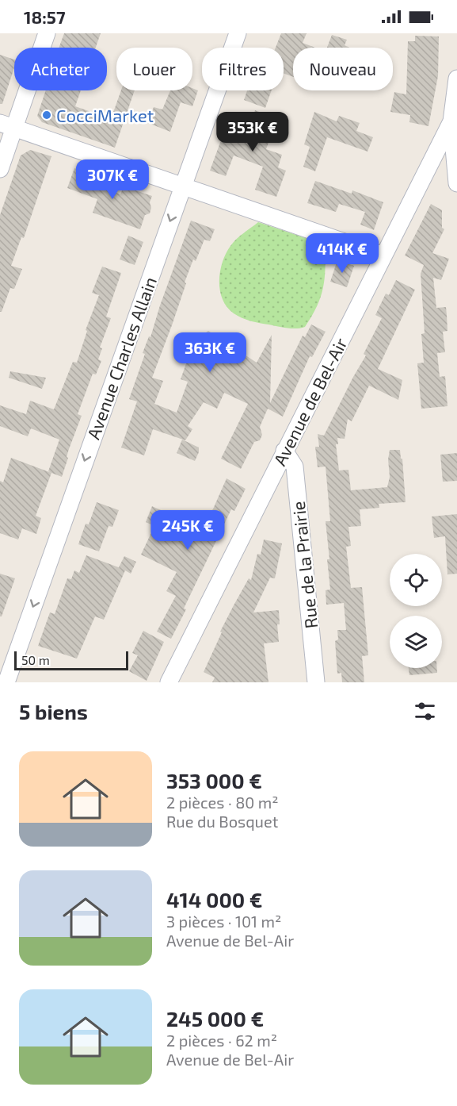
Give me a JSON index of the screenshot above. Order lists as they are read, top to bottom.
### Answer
{
  "streets": {
    "street": ["Avenue Charles Allain", "Avenue de Bel-Air", "Rue de la Prairie"]
  },
  "crossings": [
    ["Avenue de Bel-Air", "Rue de la Prairie"]
  ],
  "one_way": ["Avenue Charles Allain"],
  "places": ["CocciMarket"],
  "scale_bar": "50 m",
  "page": {
    "status": "18:57",
    "chip": [
      "Acheter",
      "Louer",
      "Filtres",
      "Nouveau"
    ],
    "price": [
      "353K €",
      "307K €",
      "414K €",
      "363K €",
      "245K €"
    ],
    "scale": "50 m",
    "heading": "5 biens",
    "list": [
      {
        "name": "353 000 €",
        "note": "2 pièces · 80 m² · Rue du Bosquet"
      },
      {
        "name": "414 000 €",
        "note": "3 pièces · 101 m² · Avenue de Bel-Air"
      },
      {
        "name": "245 000 €",
        "note": "2 pièces · 62 m² · Avenue de Bel-Air"
      }
    ]
  }
}
